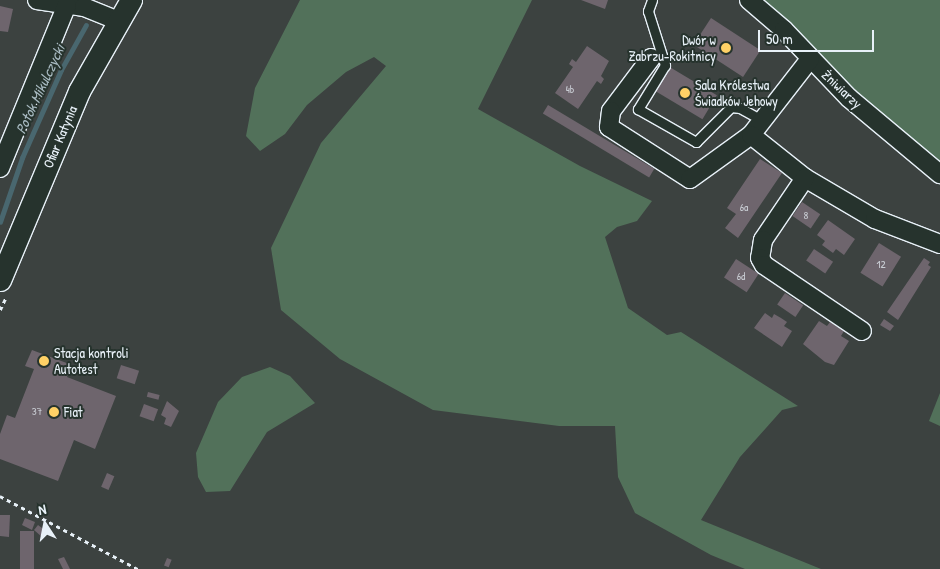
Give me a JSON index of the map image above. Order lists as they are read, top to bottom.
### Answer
{
  "streets": {
    "street": ["Żniwiarzy", "Ofiar Katynia"]
  },
  "water": ["Potok Mikulczycki"],
  "places": [
    "Dwór w Zabrzu-Rokitnicy",
    "Sala Królestwa Świadków Jehowy",
    "Stacja kontroli Autotest",
    "Fiat"
  ],
  "house_numbers": [
    "4b",
    "6a",
    "8",
    "12",
    "6d",
    "37"
  ],
  "scale_bar": "50 m",
  "north": "top"
}
